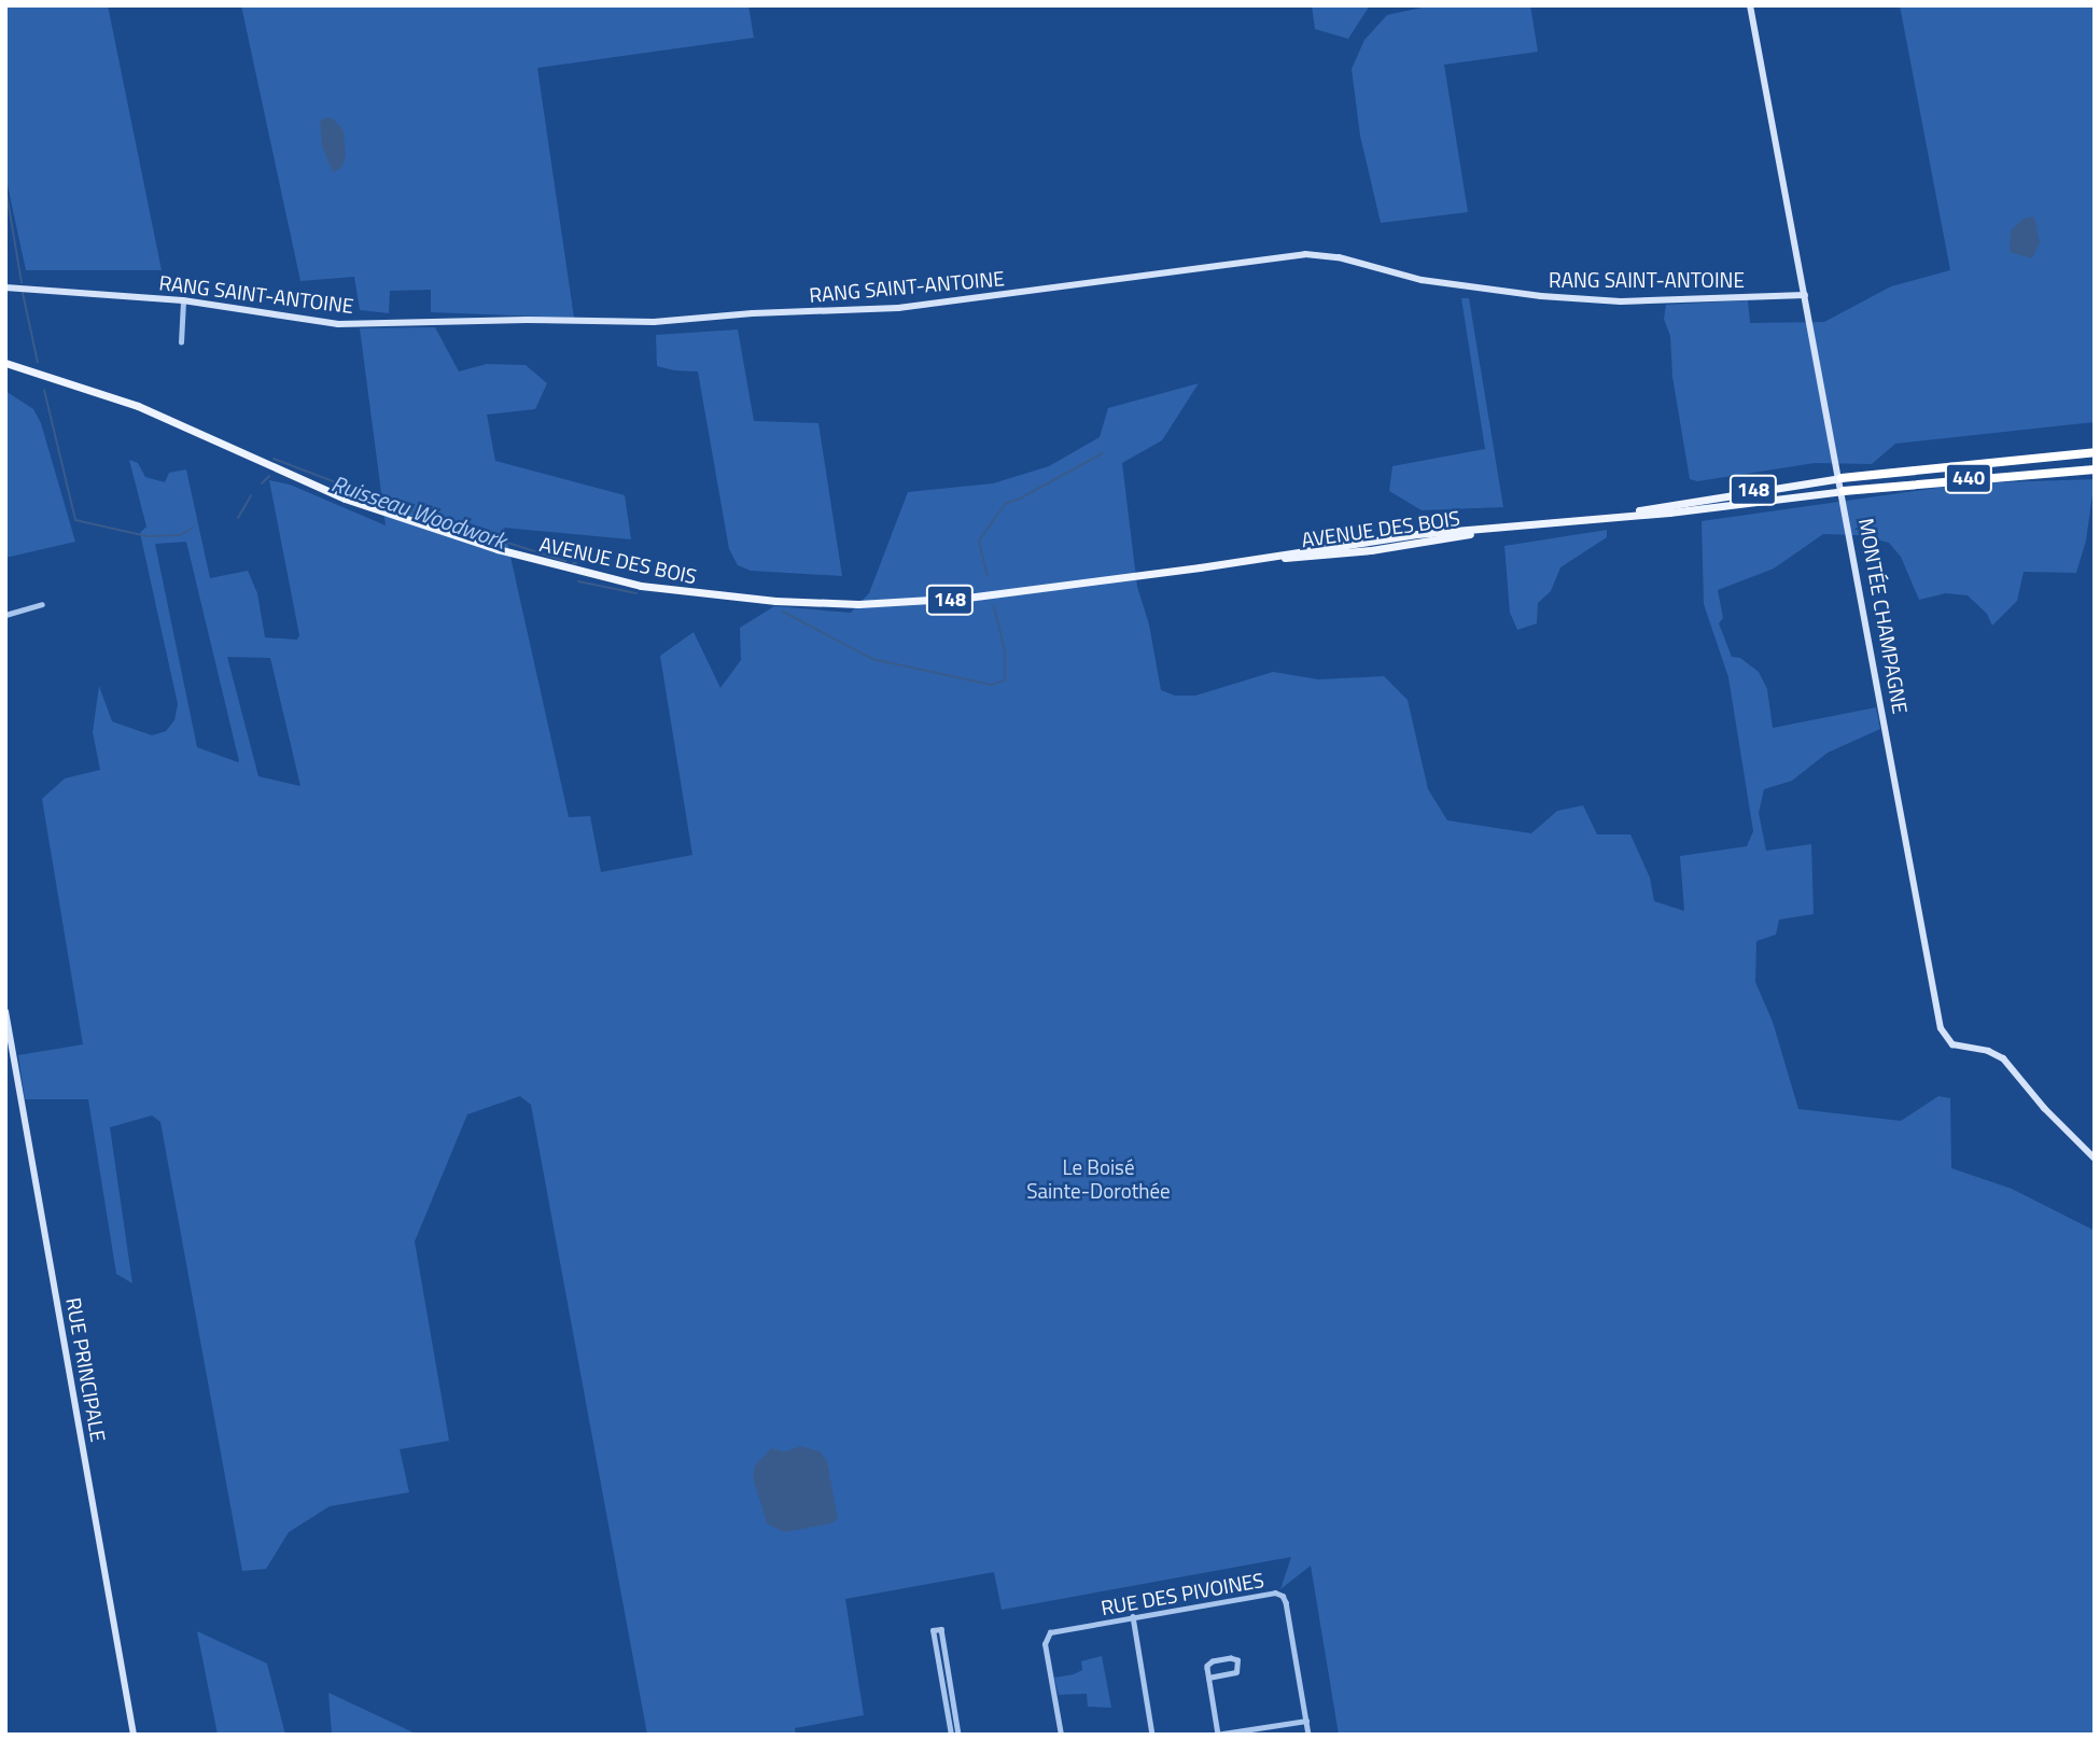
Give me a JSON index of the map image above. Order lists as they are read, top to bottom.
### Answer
{
  "streets": {
    "highway": ["440"],
    "main road": ["148", "AVENUE DES BOIS"],
    "street": [
      "RANG SAINT-ANTOINE",
      "MONTÉE CHAMPAGNE",
      "RUE PRINCIPALE",
      "RUE DES PIVOINES"
    ]
  },
  "crossings": [
    ["RANG SAINT-ANTOINE", "MONTÉE CHAMPAGNE"],
    ["440", "AVENUE DES BOIS"],
    ["440", "MONTÉE CHAMPAGNE"],
    ["AVENUE DES BOIS", "MONTÉE CHAMPAGNE"]
  ],
  "water": ["Ruisseau Woodwork"],
  "parks": ["Le Boisé Sainte-Dorothée"]
}
